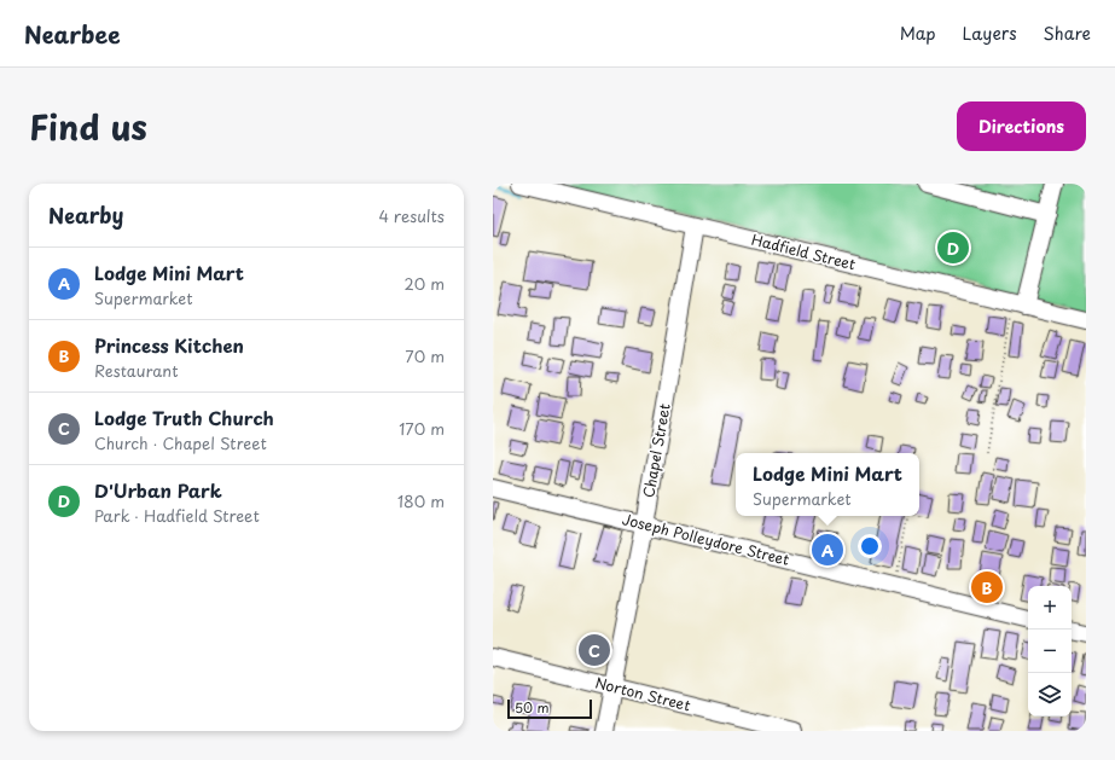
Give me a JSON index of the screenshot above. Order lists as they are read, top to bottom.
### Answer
{
  "streets": {
    "street": [
      "Hadfield Street",
      "Chapel Street",
      "Joseph Polleydore Street",
      "Norton Street"
    ]
  },
  "crossings": [
    ["Hadfield Street", "Chapel Street"],
    ["Chapel Street", "Joseph Polleydore Street"],
    ["Chapel Street", "Norton Street"]
  ],
  "scale_bar": "50 m",
  "page": {
    "header": "Nearbee",
    "nav": ["Map", "Layers", "Share"],
    "title": "Find us",
    "buttons": "Directions",
    "heading": ["Nearby", "4 results"],
    "pins": [
      "D",
      "A",
      "B",
      "C"
    ],
    "list": [
      {
        "mark": "A",
        "name": "Lodge Mini Mart",
        "note": "Supermarket",
        "value": "20 m"
      },
      {
        "mark": "B",
        "name": "Princess Kitchen",
        "note": "Restaurant",
        "value": "70 m"
      },
      {
        "mark": "C",
        "name": "Lodge Truth Church",
        "note": "Church · Chapel Street",
        "value": "170 m"
      },
      {
        "mark": "D",
        "name": "D'Urban Park",
        "note": "Park · Hadfield Street",
        "value": "180 m"
      }
    ],
    "popup": ["Lodge Mini Mart", "Supermarket"],
    "map_buttons": ["+", "−"],
    "scale": "50 m"
  }
}
